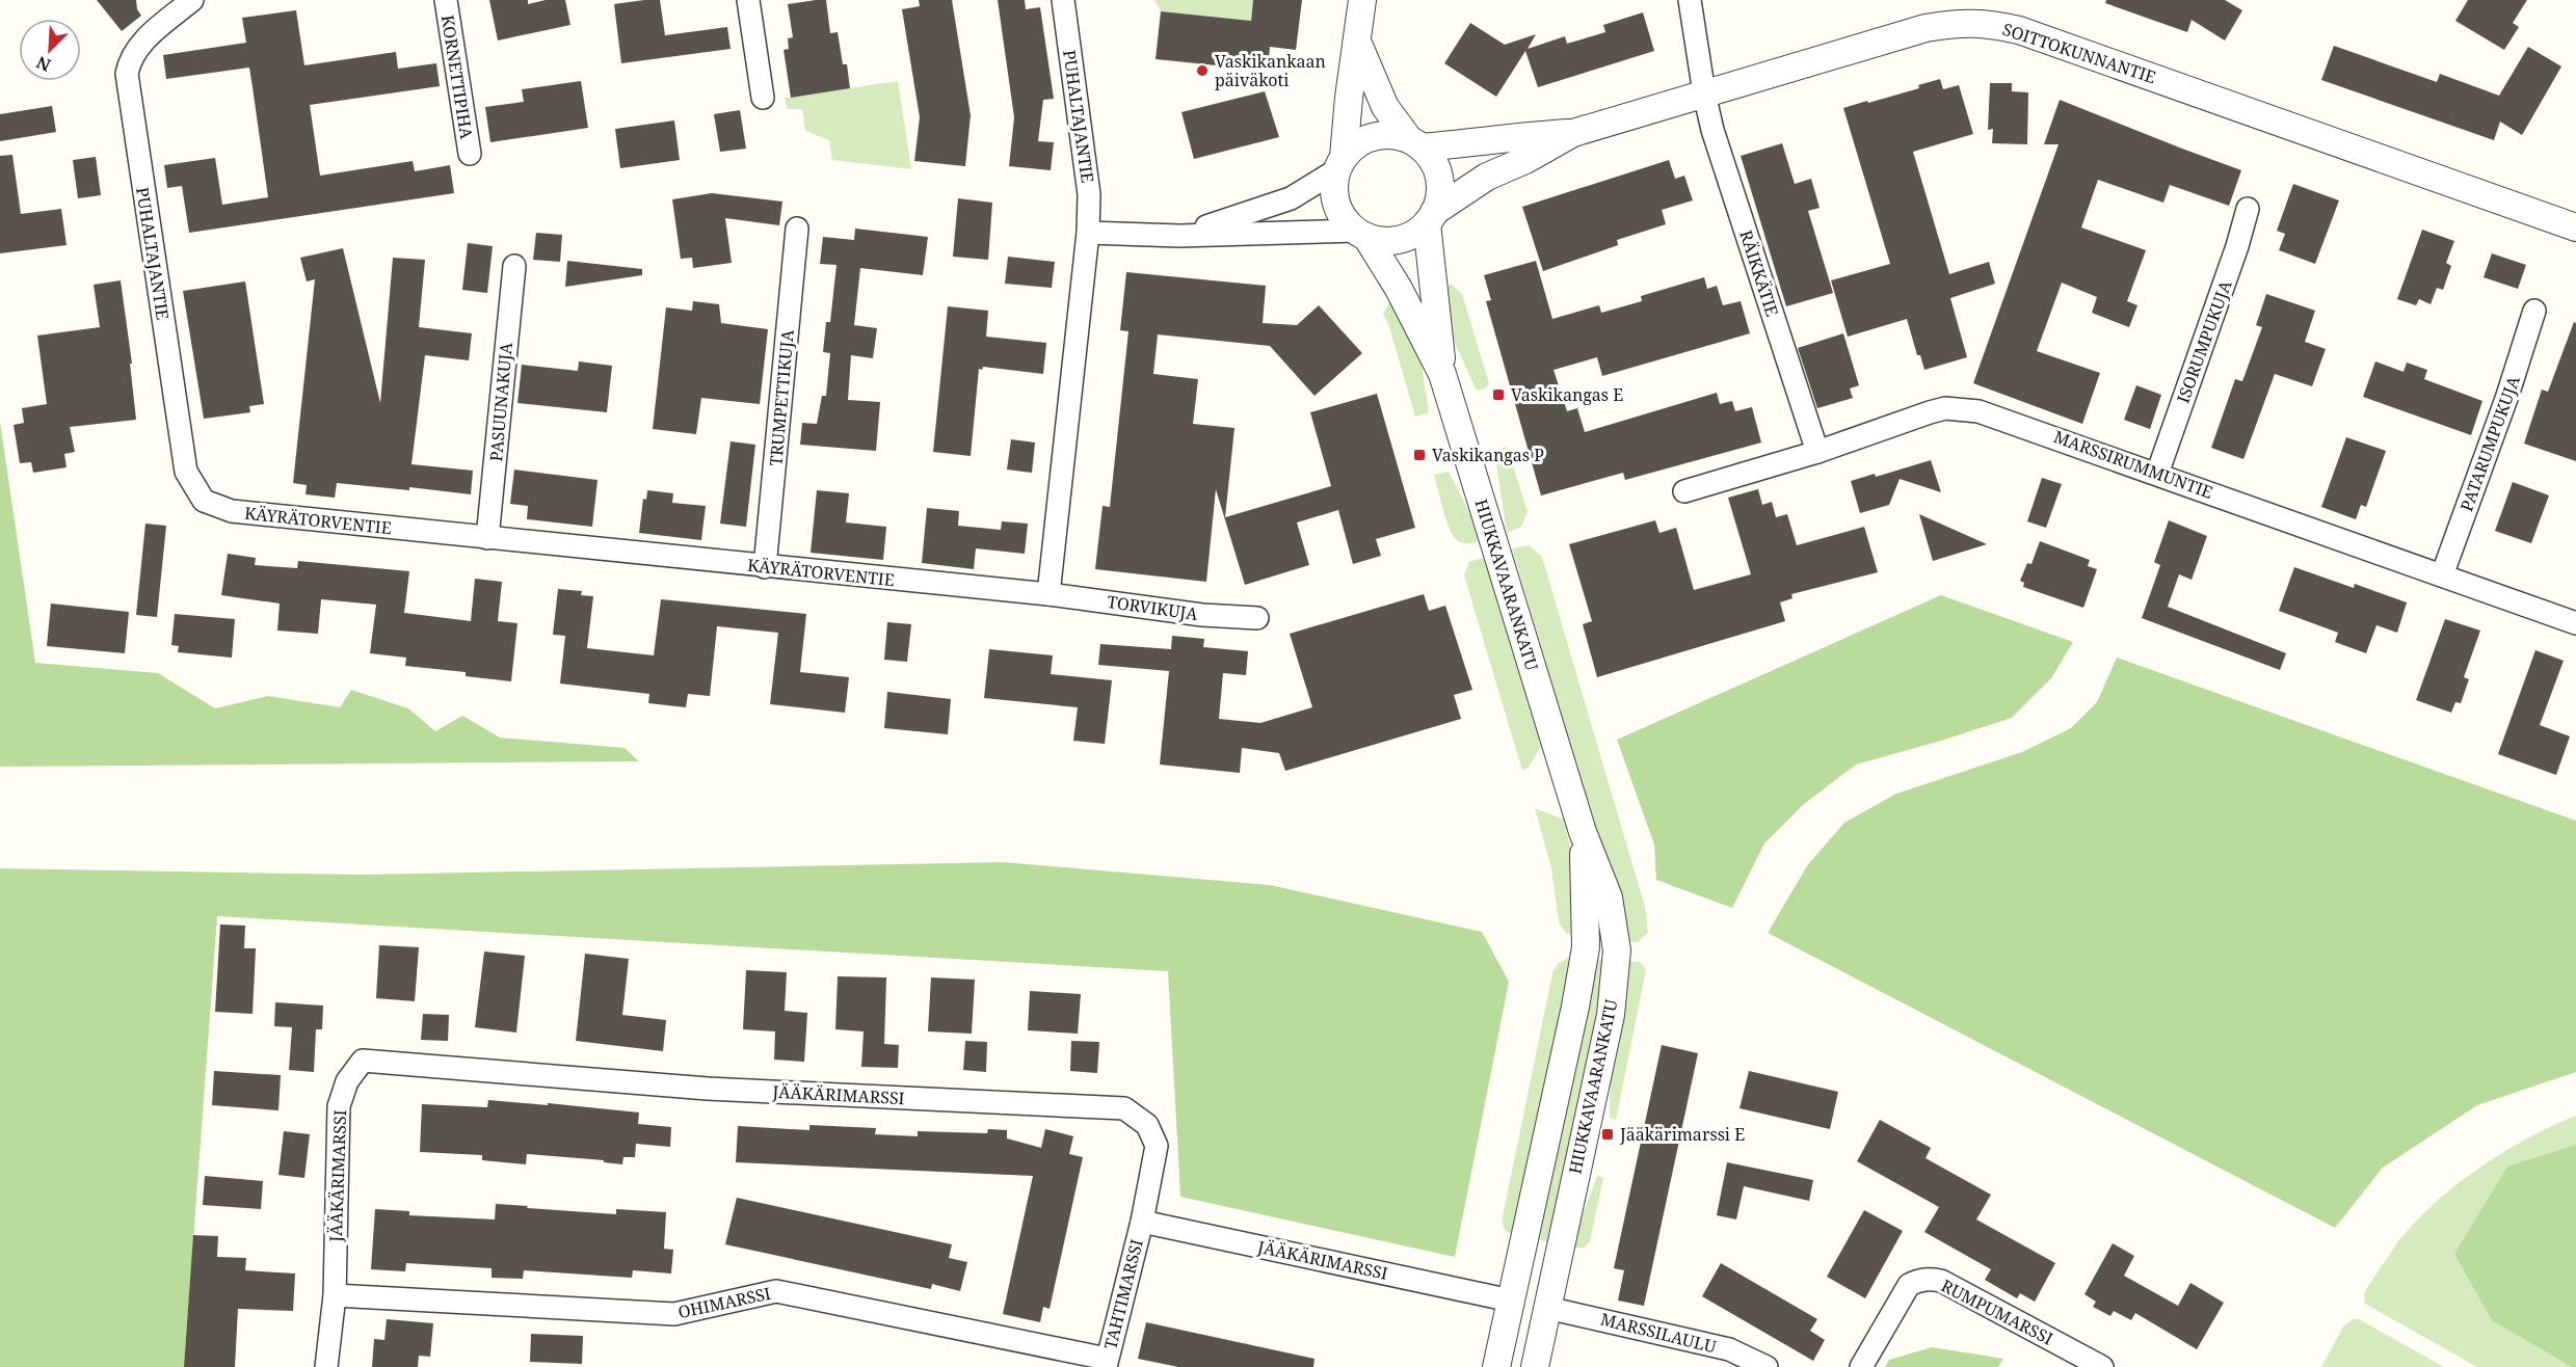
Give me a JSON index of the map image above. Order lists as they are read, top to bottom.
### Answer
{
  "streets": {
    "street": [
      "SOITTOKUNNANTIE",
      "KORNETTIPIHA",
      "PUHALTAJANTIE",
      "RÄIKKÄTIE",
      "ISORUMPUKUJA",
      "TRUMPETTIKUJA",
      "PASUUNAKUJA",
      "PATARUMPUKUJA",
      "MARSSIRUMMUNTIE",
      "KÄYRÄTORVENTIE",
      "HIUKKAVAARANKATU",
      "TORVIKUJA",
      "JÄÄKÄRIMARSSI",
      "TAHTIMARSSI",
      "OHIMARSSI",
      "RUMPUMARSSI",
      "MARSSILAULU"
    ]
  },
  "crossings": [
    ["SOITTOKUNNANTIE", "RÄIKKÄTIE"],
    ["SOITTOKUNNANTIE", "HIUKKAVAARANKATU"],
    ["PUHALTAJANTIE", "KÄYRÄTORVENTIE"],
    ["RÄIKKÄTIE", "MARSSIRUMMUNTIE"],
    ["ISORUMPUKUJA", "MARSSIRUMMUNTIE"],
    ["TRUMPETTIKUJA", "KÄYRÄTORVENTIE"],
    ["PASUUNAKUJA", "KÄYRÄTORVENTIE"],
    ["PATARUMPUKUJA", "MARSSIRUMMUNTIE"],
    ["KÄYRÄTORVENTIE", "TORVIKUJA"],
    ["HIUKKAVAARANKATU", "JÄÄKÄRIMARSSI"],
    ["HIUKKAVAARANKATU", "MARSSILAULU"],
    ["JÄÄKÄRIMARSSI", "TAHTIMARSSI"],
    ["JÄÄKÄRIMARSSI", "OHIMARSSI"],
    ["TAHTIMARSSI", "OHIMARSSI"]
  ],
  "places": {
    "other": ["Vaskikankaan päiväkoti"],
    "transit": ["Vaskikangas E", "Vaskikangas P", "Jääkärimarssi E"]
  },
  "north": "bottom left"
}
